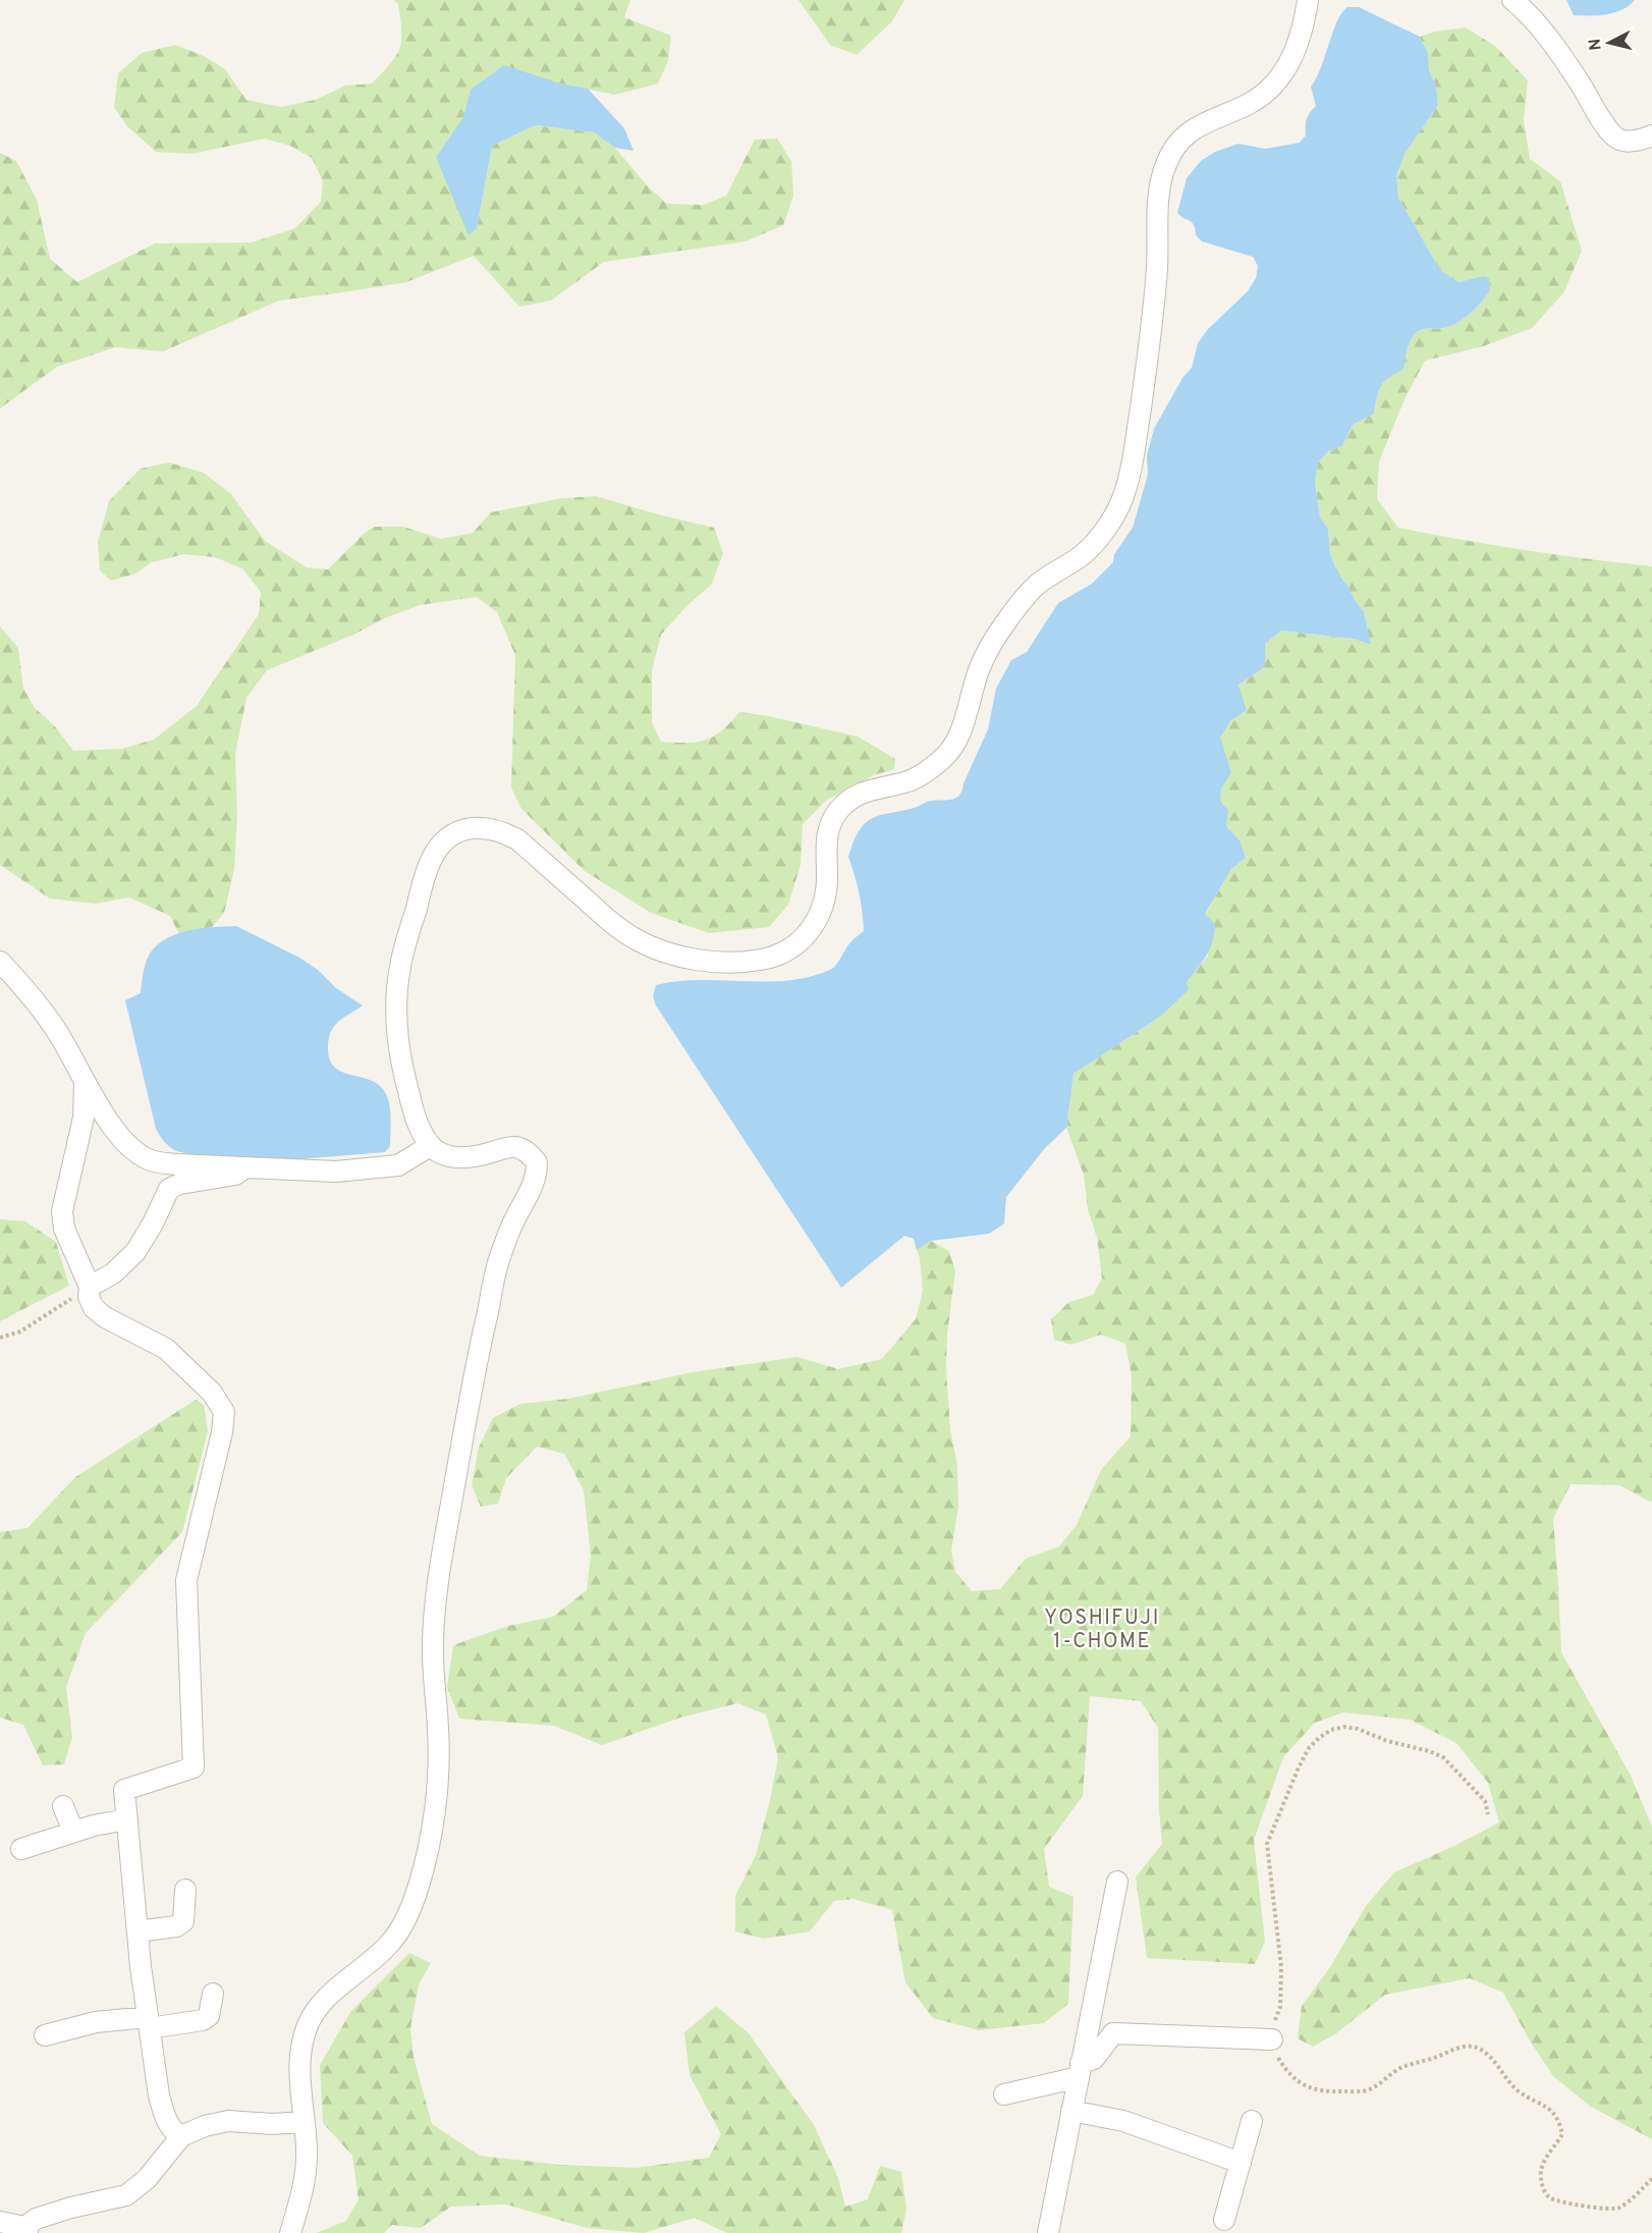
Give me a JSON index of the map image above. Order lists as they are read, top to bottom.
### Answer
{
  "districts": ["YOSHIFUJI 1-CHOME"],
  "north": "left"
}
